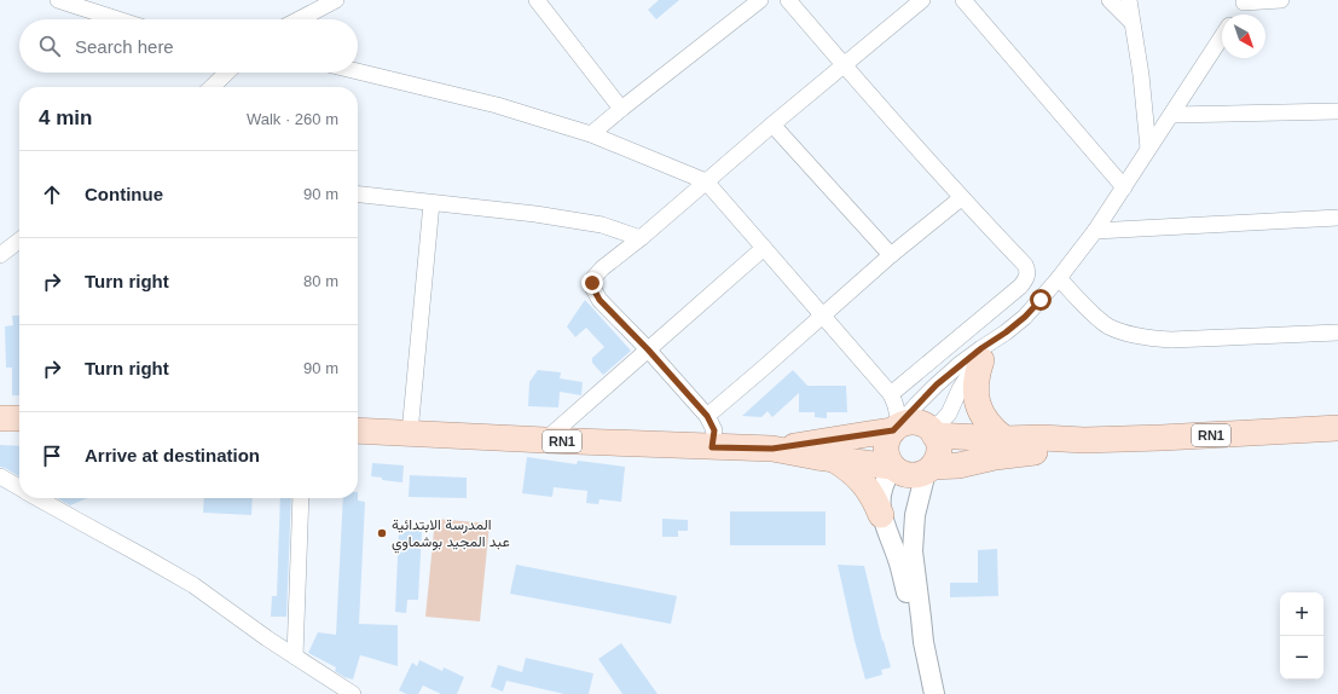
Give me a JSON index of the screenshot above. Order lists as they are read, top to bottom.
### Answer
{
  "streets": {
    "main road": ["RN1"]
  },
  "places": ["المدرسة الابتدائية عبد المجيد بوشماوي"],
  "north": "bottom right",
  "page": {
    "search": "Search here",
    "heading": ["4 min", "Walk · 260 m"],
    "list": [
      ["Continue", "90 m"],
      ["Turn right", "80 m"],
      ["Turn right", "90 m"],
      "Arrive at destination"
    ],
    "map_buttons": ["+", "−"]
  }
}
